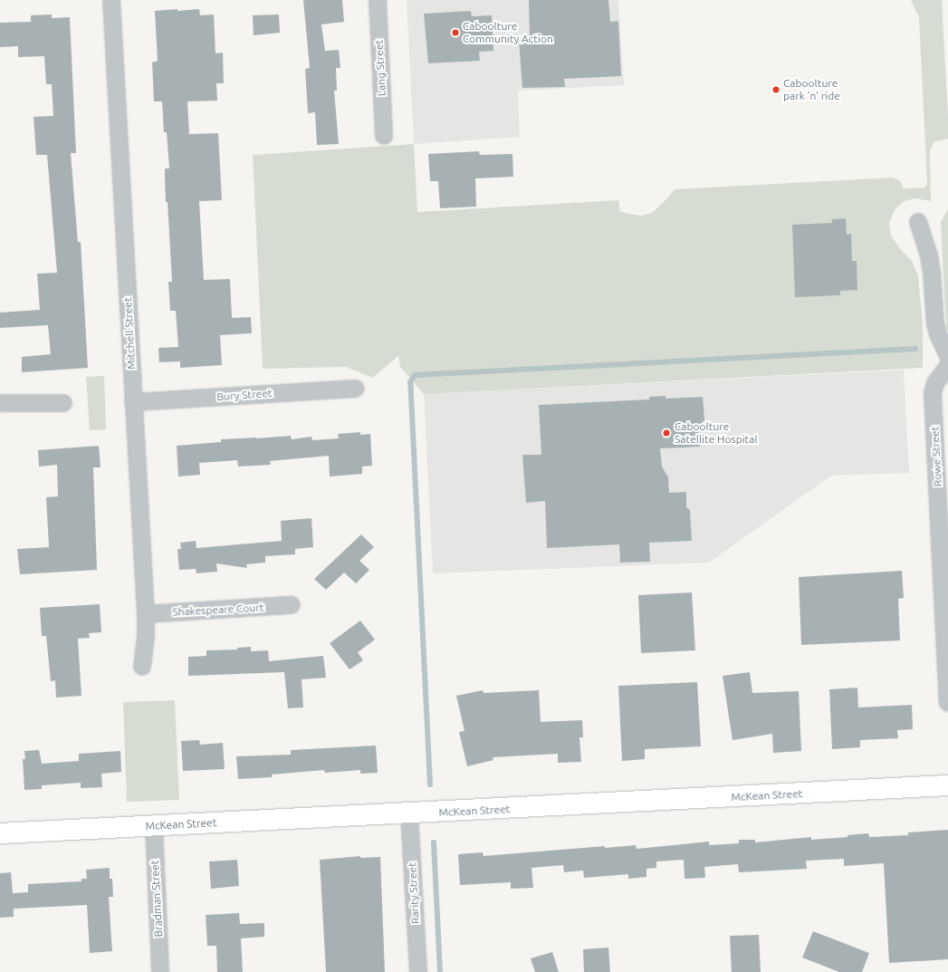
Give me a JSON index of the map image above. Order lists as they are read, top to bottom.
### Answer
{
  "streets": {
    "main road": ["McKean Street"],
    "street": [
      "Lang Street",
      "Mitchell Street",
      "Bury Street",
      "Rowe Street",
      "Shakespeare Court",
      "Rarity Street",
      "Bradman Street"
    ]
  },
  "crossings": [
    ["Mitchell Street", "Bury Street"],
    ["Mitchell Street", "Shakespeare Court"],
    ["McKean Street", "Rarity Street"],
    ["McKean Street", "Bradman Street"]
  ],
  "places": ["Caboolture Community Action", "Caboolture park 'n' ride", "Caboolture Satellite Hospital"]
}
